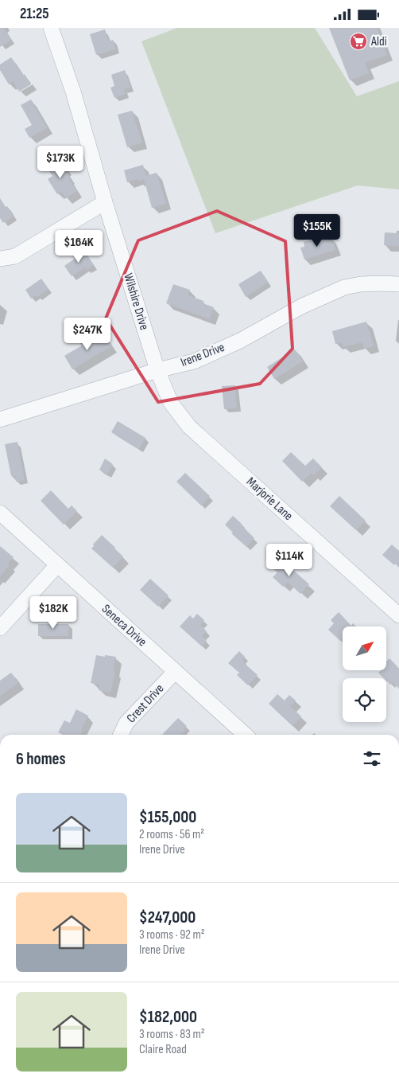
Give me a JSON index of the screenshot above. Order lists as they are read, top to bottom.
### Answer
{
  "streets": {
    "street": [
      "Wilshire Drive",
      "Irene Drive",
      "Marjorie Lane",
      "Seneca Drive",
      "Crest Drive"
    ]
  },
  "crossings": [
    ["Wilshire Drive", "Irene Drive"],
    ["Wilshire Drive", "Marjorie Lane"],
    ["Irene Drive", "Marjorie Lane"],
    ["Seneca Drive", "Crest Drive"]
  ],
  "places": {
    "supermarket": ["Aldi"]
  },
  "north": "top right",
  "page": {
    "status": "21:25",
    "price": [
      "$173K",
      "$155K",
      "$164K",
      "$247K",
      "$114K",
      "$182K"
    ],
    "heading": "6 homes",
    "list": [
      {
        "name": "$155,000",
        "note": "2 rooms · 56 m² · Irene Drive"
      },
      {
        "name": "$247,000",
        "note": "3 rooms · 92 m² · Irene Drive"
      },
      {
        "name": "$182,000",
        "note": "3 rooms · 83 m² · Claire Road"
      }
    ]
  }
}
